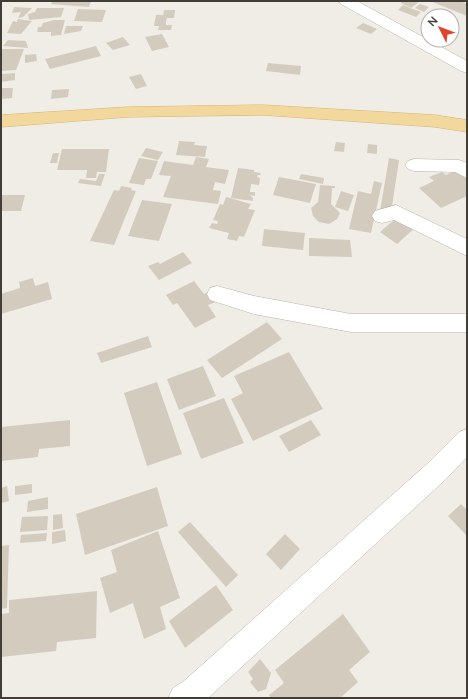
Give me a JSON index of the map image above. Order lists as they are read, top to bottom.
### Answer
{
  "north": "top left"
}
